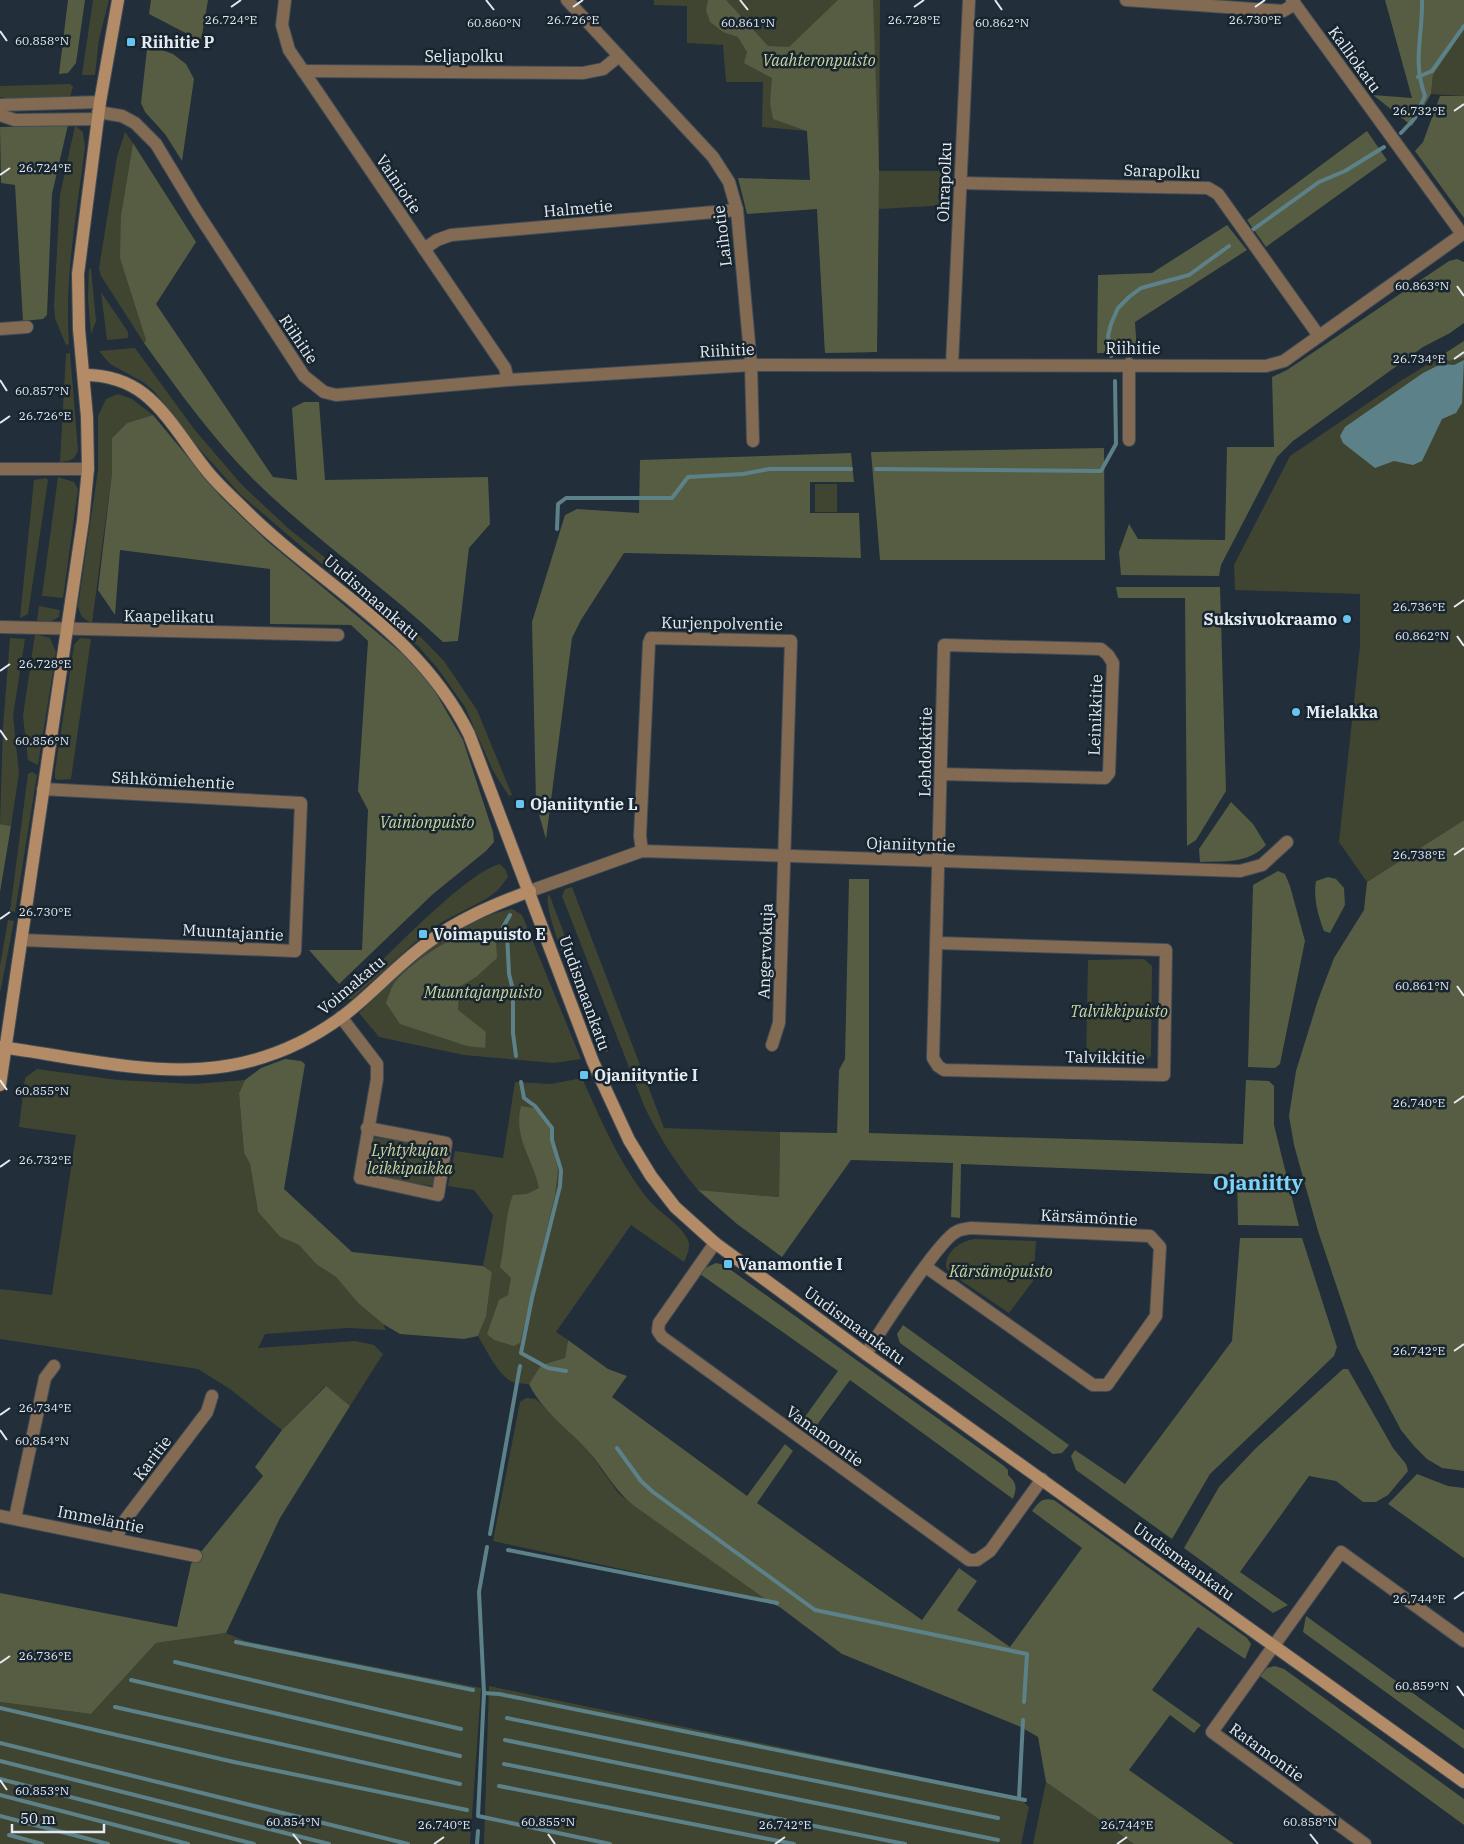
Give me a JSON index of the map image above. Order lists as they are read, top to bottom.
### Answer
{
  "streets": {
    "street": [
      "Seljapolku",
      "Kalliokatu",
      "Sarapolku",
      "Ohrapolku",
      "Vainiotie",
      "Halmetie",
      "Laihotie",
      "Riihitie",
      "Uudismaankatu",
      "Kaapelikatu",
      "Kurjenpolventie",
      "Leinikkitie",
      "Lehdokkitie",
      "Sähkömiehentie",
      "Ojaniityntie",
      "Muuntajantie",
      "Angervokuja",
      "Voimakatu",
      "Talvikkitie",
      "Kärsämöntie",
      "Vanamontie",
      "Karitie",
      "Immeläntie",
      "Ratamontie"
    ]
  },
  "crossings": [
    ["Seljapolku", "Vainiotie"],
    ["Seljapolku", "Laihotie"],
    ["Kalliokatu", "Riihitie"],
    ["Sarapolku", "Ohrapolku"],
    ["Sarapolku", "Riihitie"],
    ["Ohrapolku", "Riihitie"],
    ["Vainiotie", "Halmetie"],
    ["Vainiotie", "Riihitie"],
    ["Halmetie", "Laihotie"],
    ["Laihotie", "Riihitie"],
    ["Uudismaankatu", "Ojaniityntie"],
    ["Uudismaankatu", "Voimakatu"],
    ["Uudismaankatu", "Kärsämöntie"],
    ["Uudismaankatu", "Vanamontie"],
    ["Uudismaankatu", "Ratamontie"],
    ["Kurjenpolventie", "Ojaniityntie"],
    ["Kurjenpolventie", "Angervokuja"],
    ["Leinikkitie", "Lehdokkitie"],
    ["Lehdokkitie", "Ojaniityntie"],
    ["Lehdokkitie", "Talvikkitie"],
    ["Sähkömiehentie", "Muuntajantie"],
    ["Ojaniityntie", "Angervokuja"],
    ["Ojaniityntie", "Voimakatu"],
    ["Ojaniityntie", "Talvikkitie"],
    ["Karitie", "Immeläntie"]
  ],
  "districts": ["Ojaniitty"],
  "parks": [
    "Vaahteronpuisto",
    "Vainionpuisto",
    "Muuntajanpuisto",
    "Talvikkipuisto",
    "Lyhtykujan leikkipaikka",
    "Kärsämöpuisto"
  ],
  "places": {
    "transit": [
      "Riihitie P",
      "Ojaniityntie L",
      "Voimapuisto E",
      "Ojaniityntie I",
      "Vanamontie I"
    ],
    "other": ["Suksivuokraamo", "Mielakka"]
  },
  "scale_bar": "50 m",
  "coordinates": [
    "26.724°E",
    "26.726°E",
    "26.728°E",
    "26.730°E",
    "60.860°N",
    "60.861°N",
    "60.862°N",
    "60.858°N",
    "26.732°E",
    "60.863°N",
    "26.734°E",
    "60.857°N",
    "26.736°E",
    "60.856°N",
    "26.738°E",
    "60.855°N",
    "26.740°E",
    "26.742°E",
    "60.854°N",
    "26.744°E",
    "60.859°N",
    "60.853°N"
  ]
}
